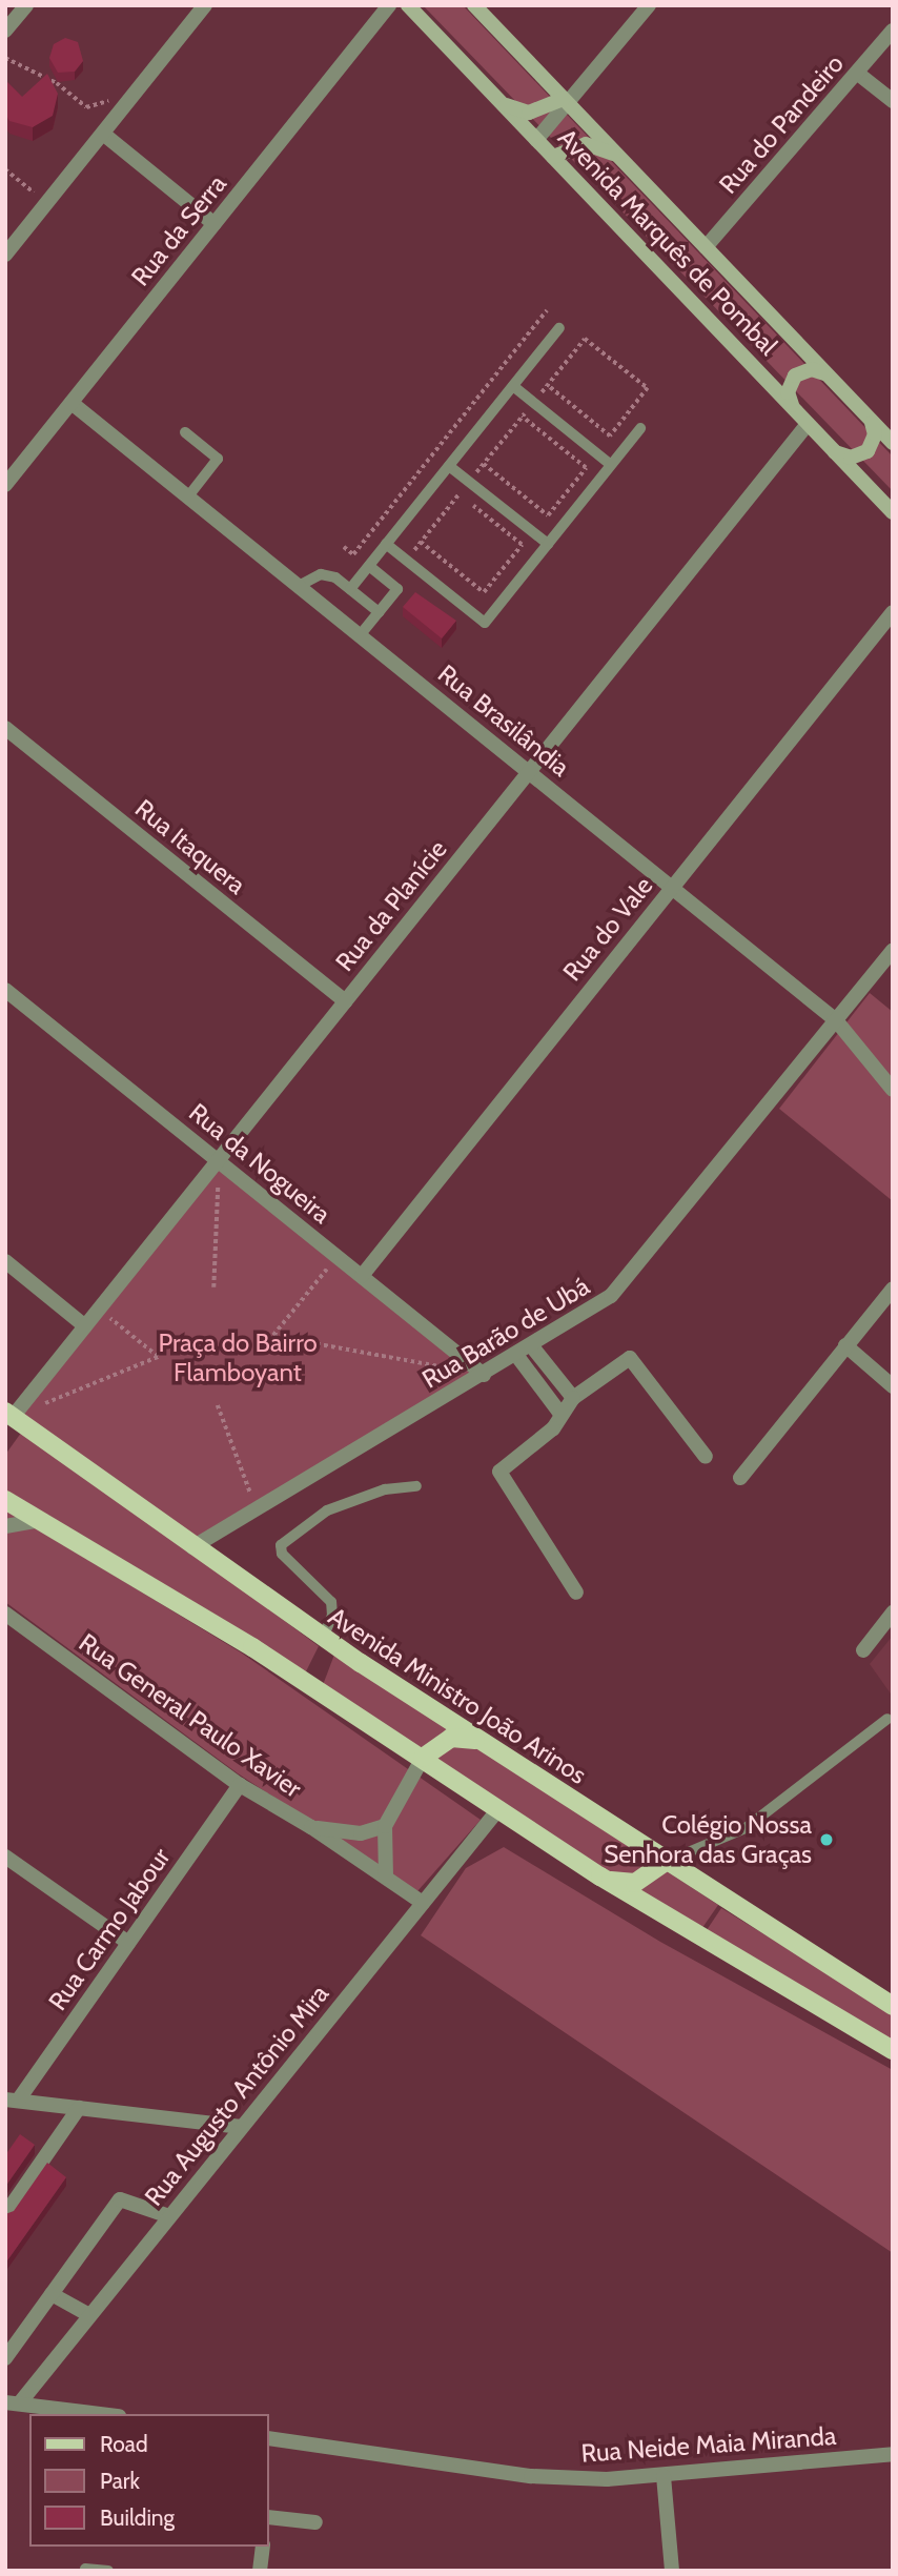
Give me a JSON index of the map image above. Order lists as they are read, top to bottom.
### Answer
{
  "streets": {
    "main road": ["Avenida Marquês de Pombal", "Avenida Ministro João Arinos"],
    "street": [
      "Rua do Pandeiro",
      "Rua da Serra",
      "Rua Brasilândia",
      "Rua Itaquera",
      "Rua da Planície",
      "Rua do Vale",
      "Rua da Nogueira",
      "Rua Barão de Ubá",
      "Rua General Paulo Xavier",
      "Rua Carmo Jabour",
      "Rua Augusto Antônio Mira",
      "Rua Neide Maia Miranda"
    ]
  },
  "crossings": [
    ["Rua do Pandeiro", "Avenida Marquês de Pombal"],
    ["Rua da Serra", "Rua Brasilândia"],
    ["Avenida Marquês de Pombal", "Rua da Planície"],
    ["Rua Brasilândia", "Rua da Planície"],
    ["Rua Brasilândia", "Rua do Vale"],
    ["Rua Brasilândia", "Rua Barão de Ubá"],
    ["Rua Itaquera", "Rua da Planície"],
    ["Rua da Planície", "Rua da Nogueira"],
    ["Rua da Planície", "Avenida Ministro João Arinos"],
    ["Rua do Vale", "Rua da Nogueira"],
    ["Rua da Nogueira", "Rua Barão de Ubá"],
    ["Rua Barão de Ubá", "Avenida Ministro João Arinos"],
    ["Rua General Paulo Xavier", "Rua Carmo Jabour"],
    ["Rua General Paulo Xavier", "Rua Augusto Antônio Mira"]
  ],
  "parks": ["Praça do Bairro Flamboyant"],
  "places": ["Colégio Nossa Senhora das Graças"],
  "legend": ["Road", "Park", "Building"]
}
